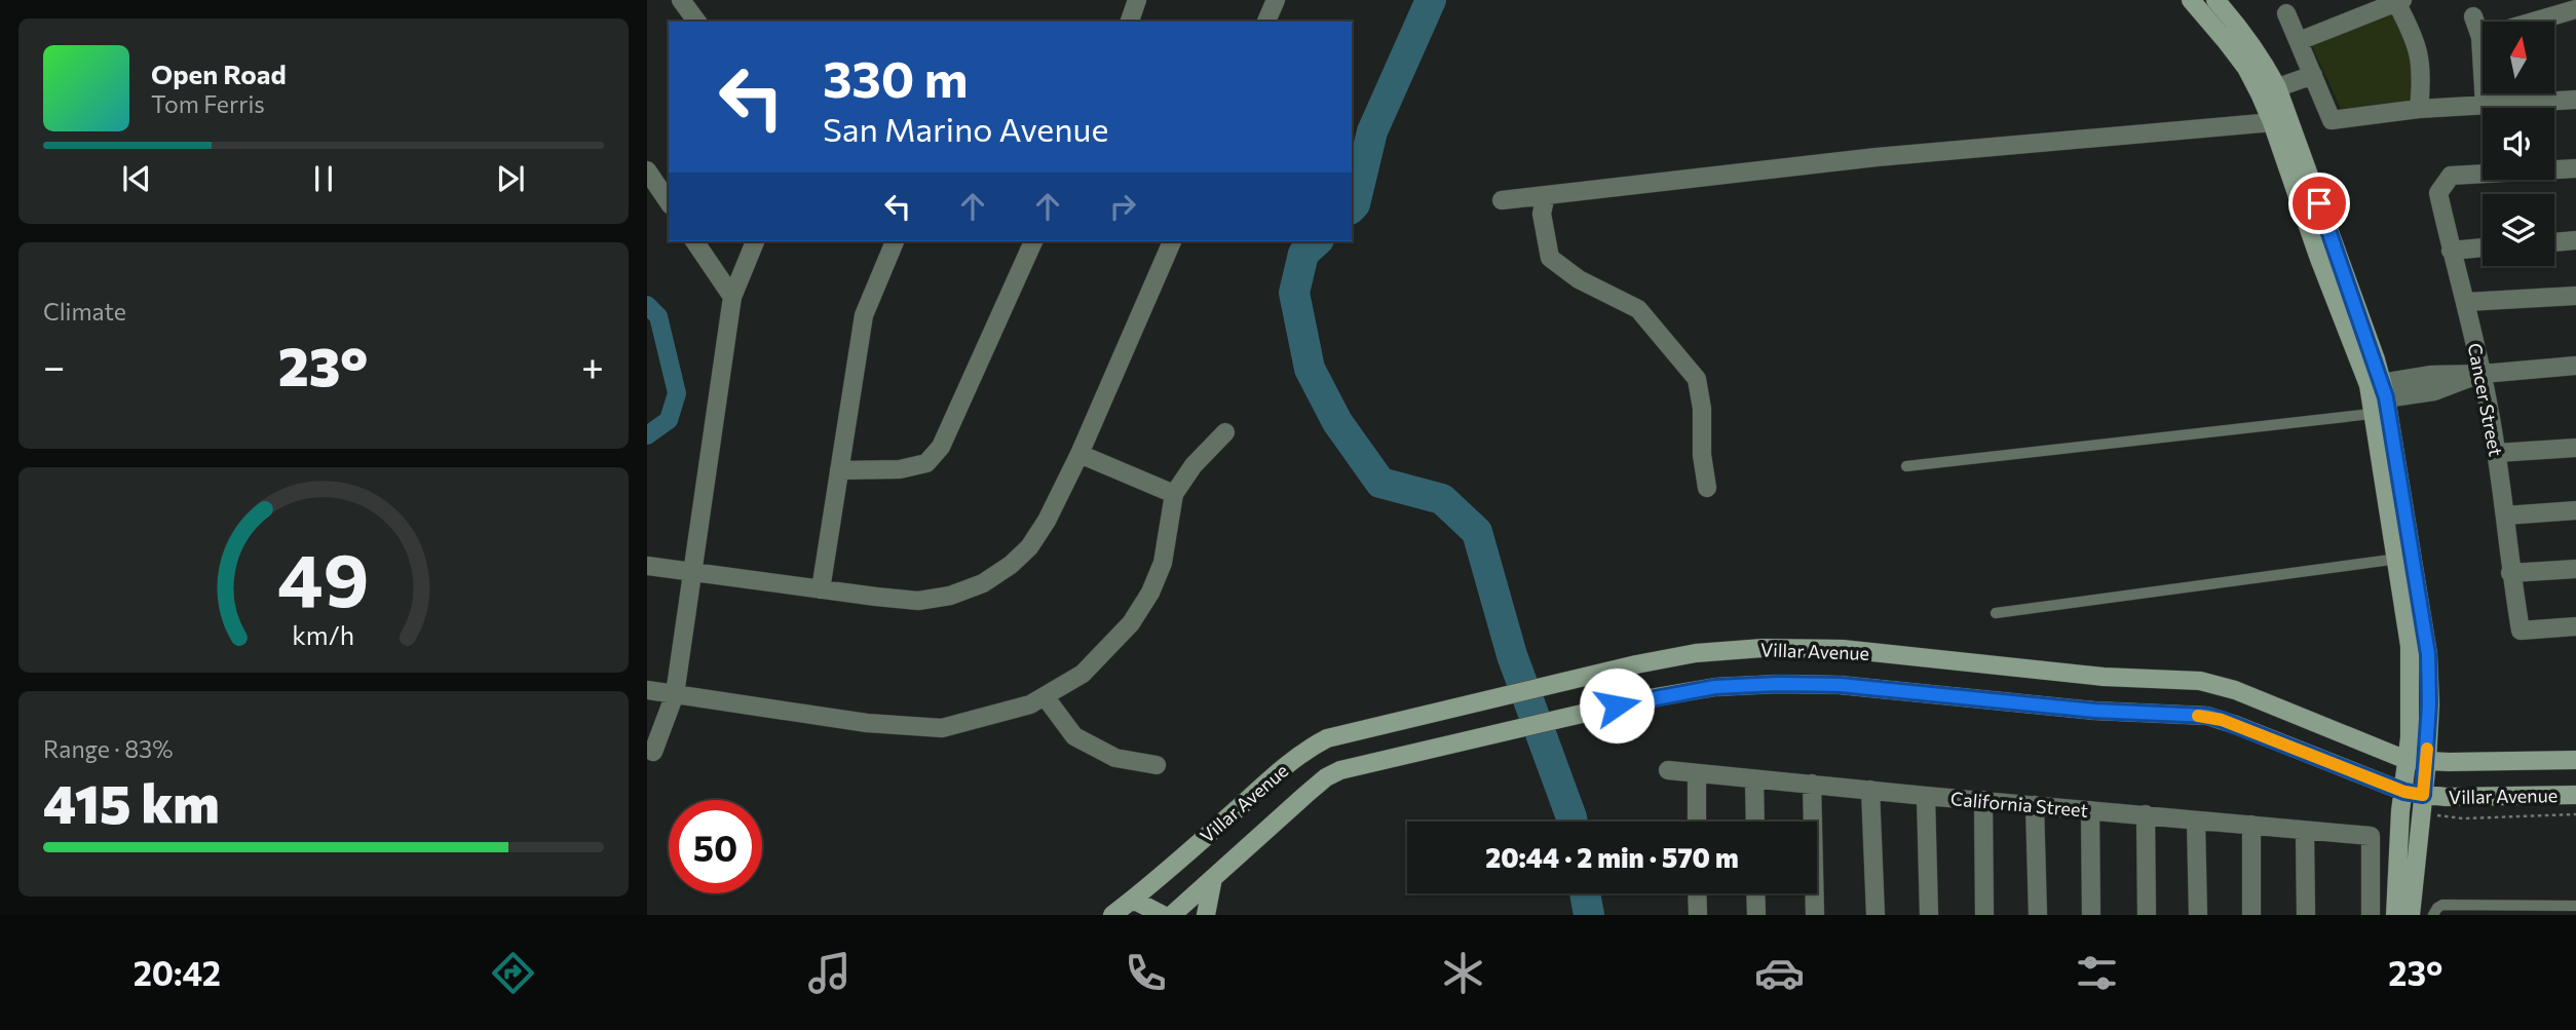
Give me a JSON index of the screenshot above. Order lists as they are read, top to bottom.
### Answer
{
  "streets": {
    "main road": ["Villar Avenue"],
    "street": ["Cancer Street", "California Street"]
  },
  "north": "top",
  "page": {
    "turn": ["330 m", "San Marino Avenue"],
    "song": ["Open Road", "Tom Ferris"],
    "tile": [
      "Climate",
      ["Range · 83%", "415 km"]
    ],
    "heat": ["−", "23°", "+"],
    "limit": "50",
    "trip": "20:44 · 2 min · 570 m",
    "tabs": ["20:42", "23°"],
    "gauge": ["49", "km/h"]
  }
}
